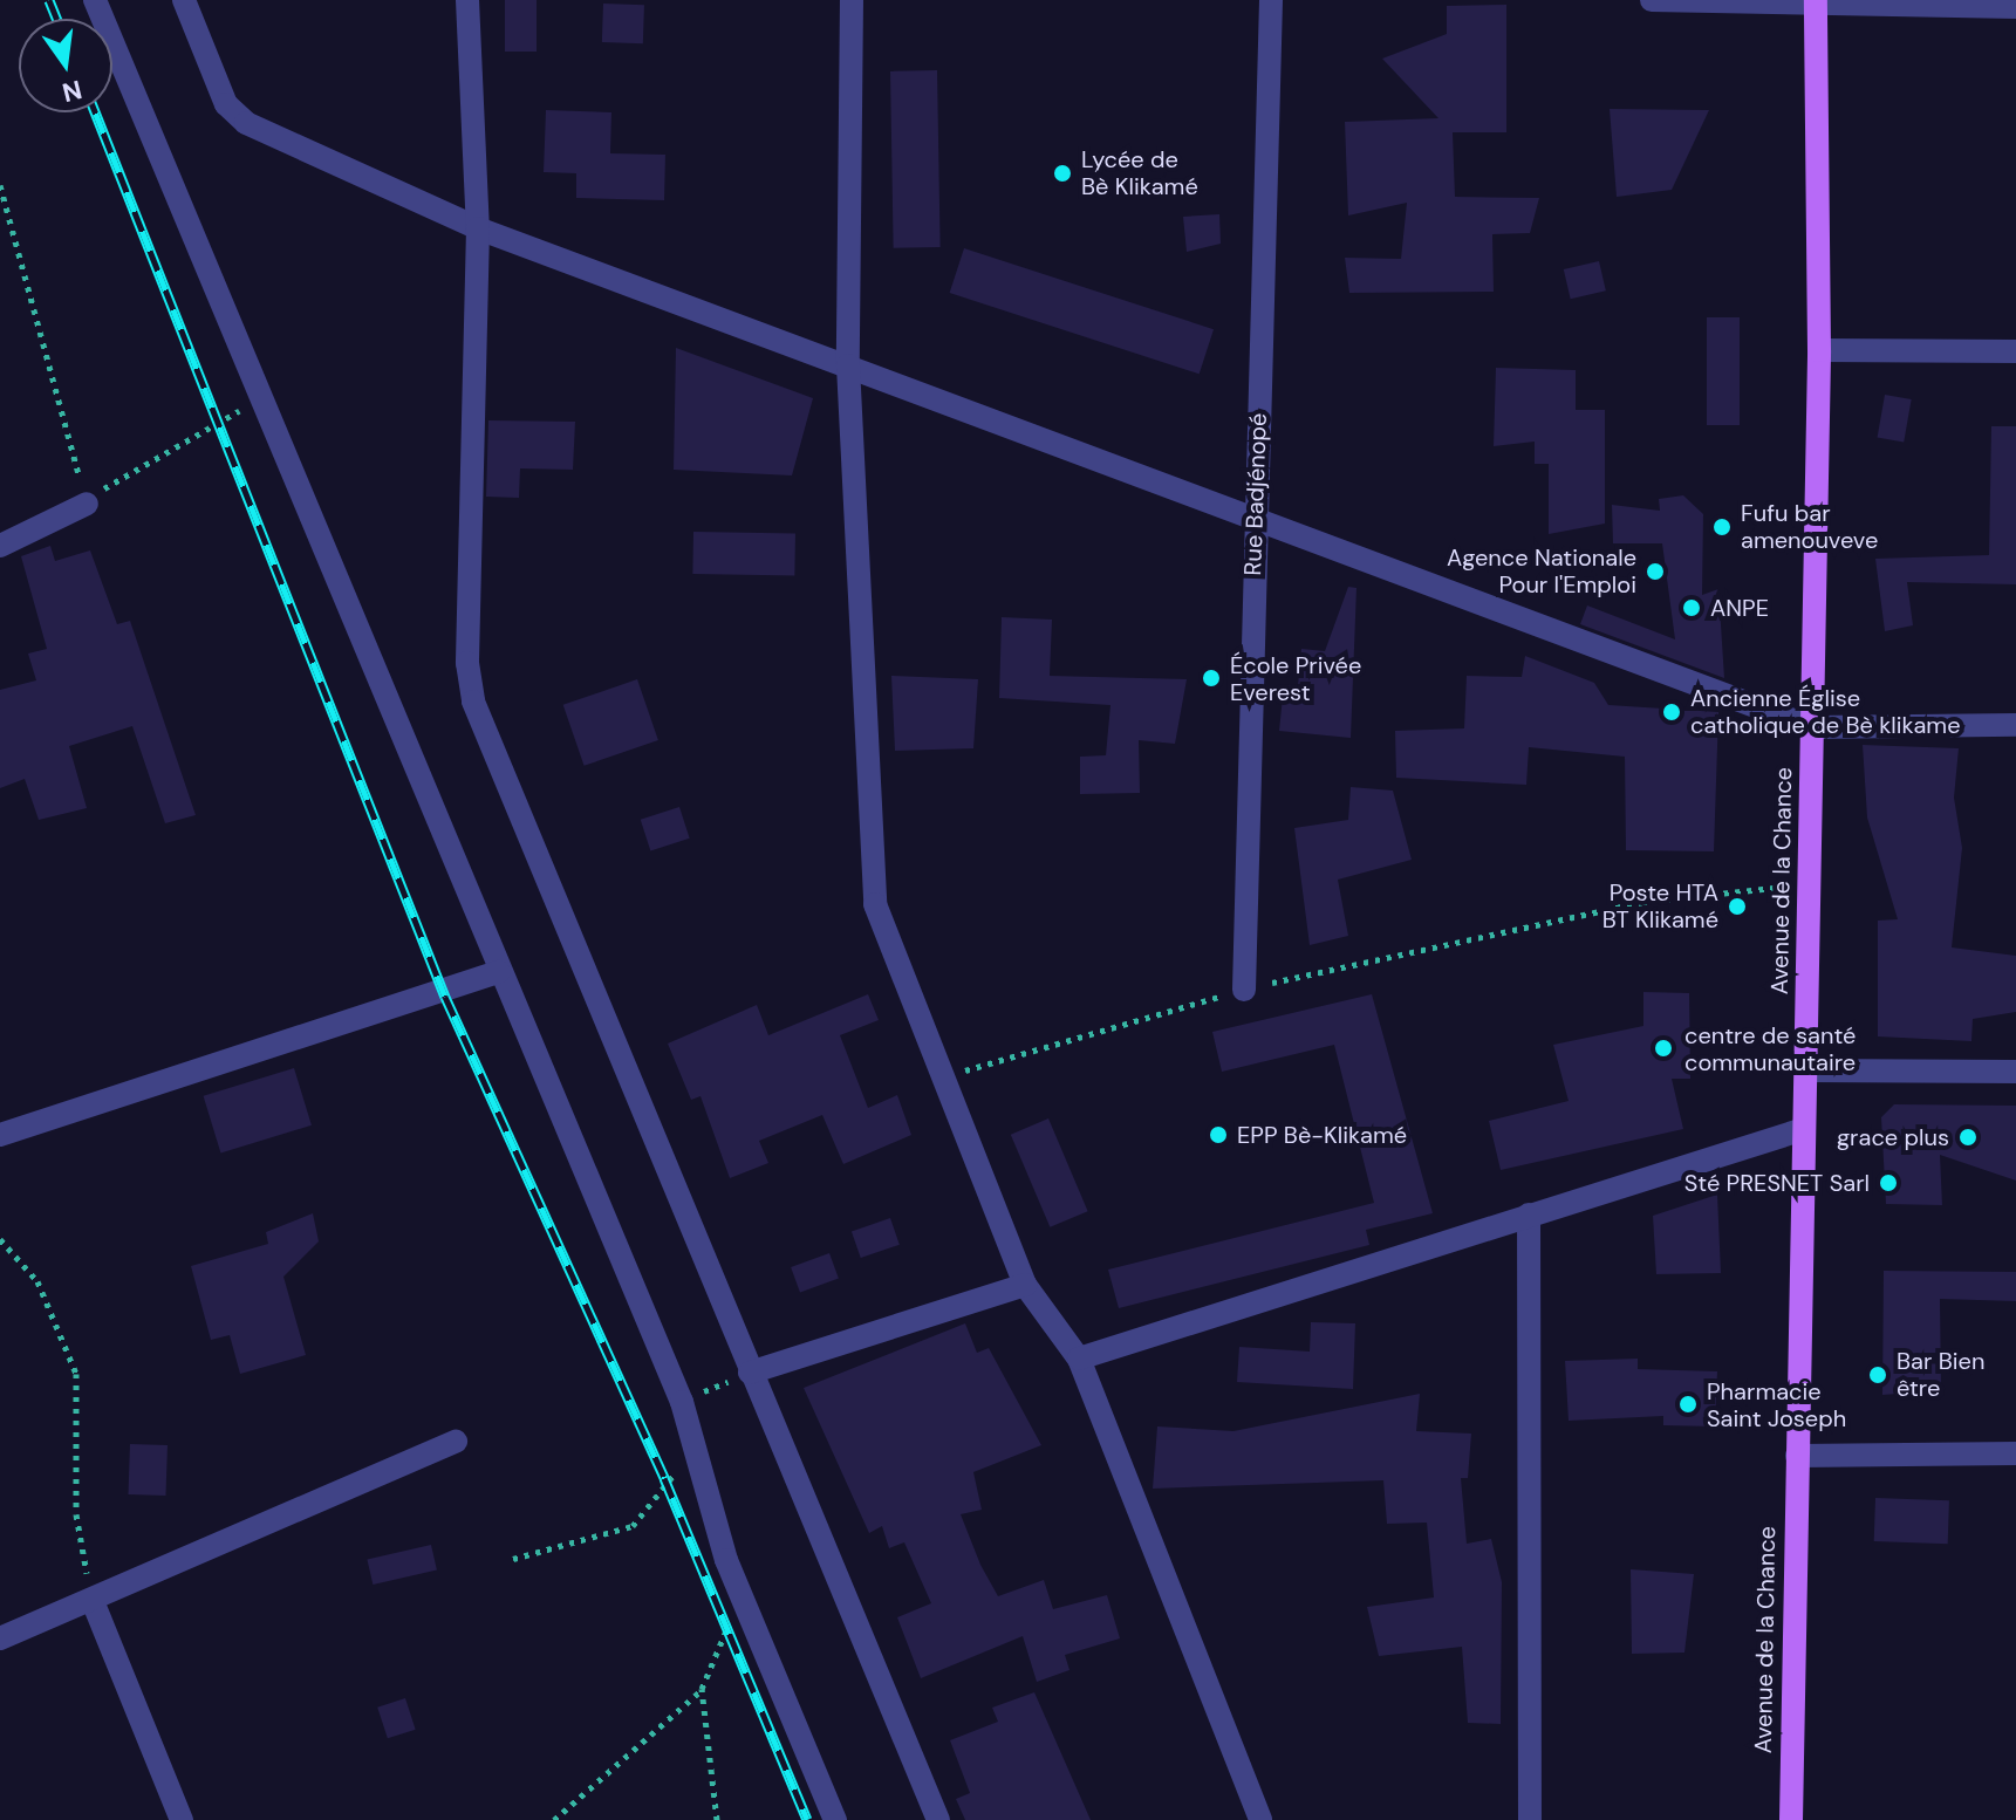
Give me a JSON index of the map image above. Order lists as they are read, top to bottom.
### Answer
{
  "streets": {
    "main road": ["Avenue de la Chance"],
    "street": ["Rue Badjénopé"]
  },
  "places": [
    "Lycée de Bè Klikamé",
    "Fufu bar amenouveve",
    "Agence Nationale Pour l'Emploi",
    "ANPE",
    "École Privée Everest",
    "Ancienne Église catholique de Bè klikame",
    "Poste HTA BT Klikamé",
    "centre de santé communautaire",
    "EPP Bè-Klikamé",
    "grace plus",
    "Sté PRESNET Sarl",
    "Bar Bien être",
    "Pharmacie Saint Joseph"
  ],
  "north": "bottom"
}
